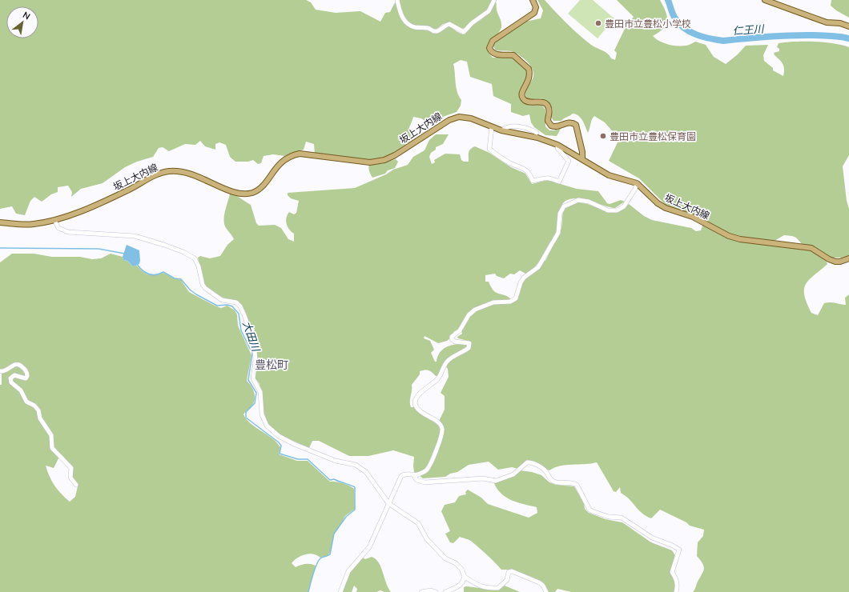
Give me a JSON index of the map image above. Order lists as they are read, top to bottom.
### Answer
{
  "streets": {
    "main road": ["坂上大内線"]
  },
  "districts": ["豊松町"],
  "water": ["仁王川", "大田川"],
  "places": ["豊田市立豊松小学校", "豊田市立豊松保育園"],
  "north": "top right"
}
